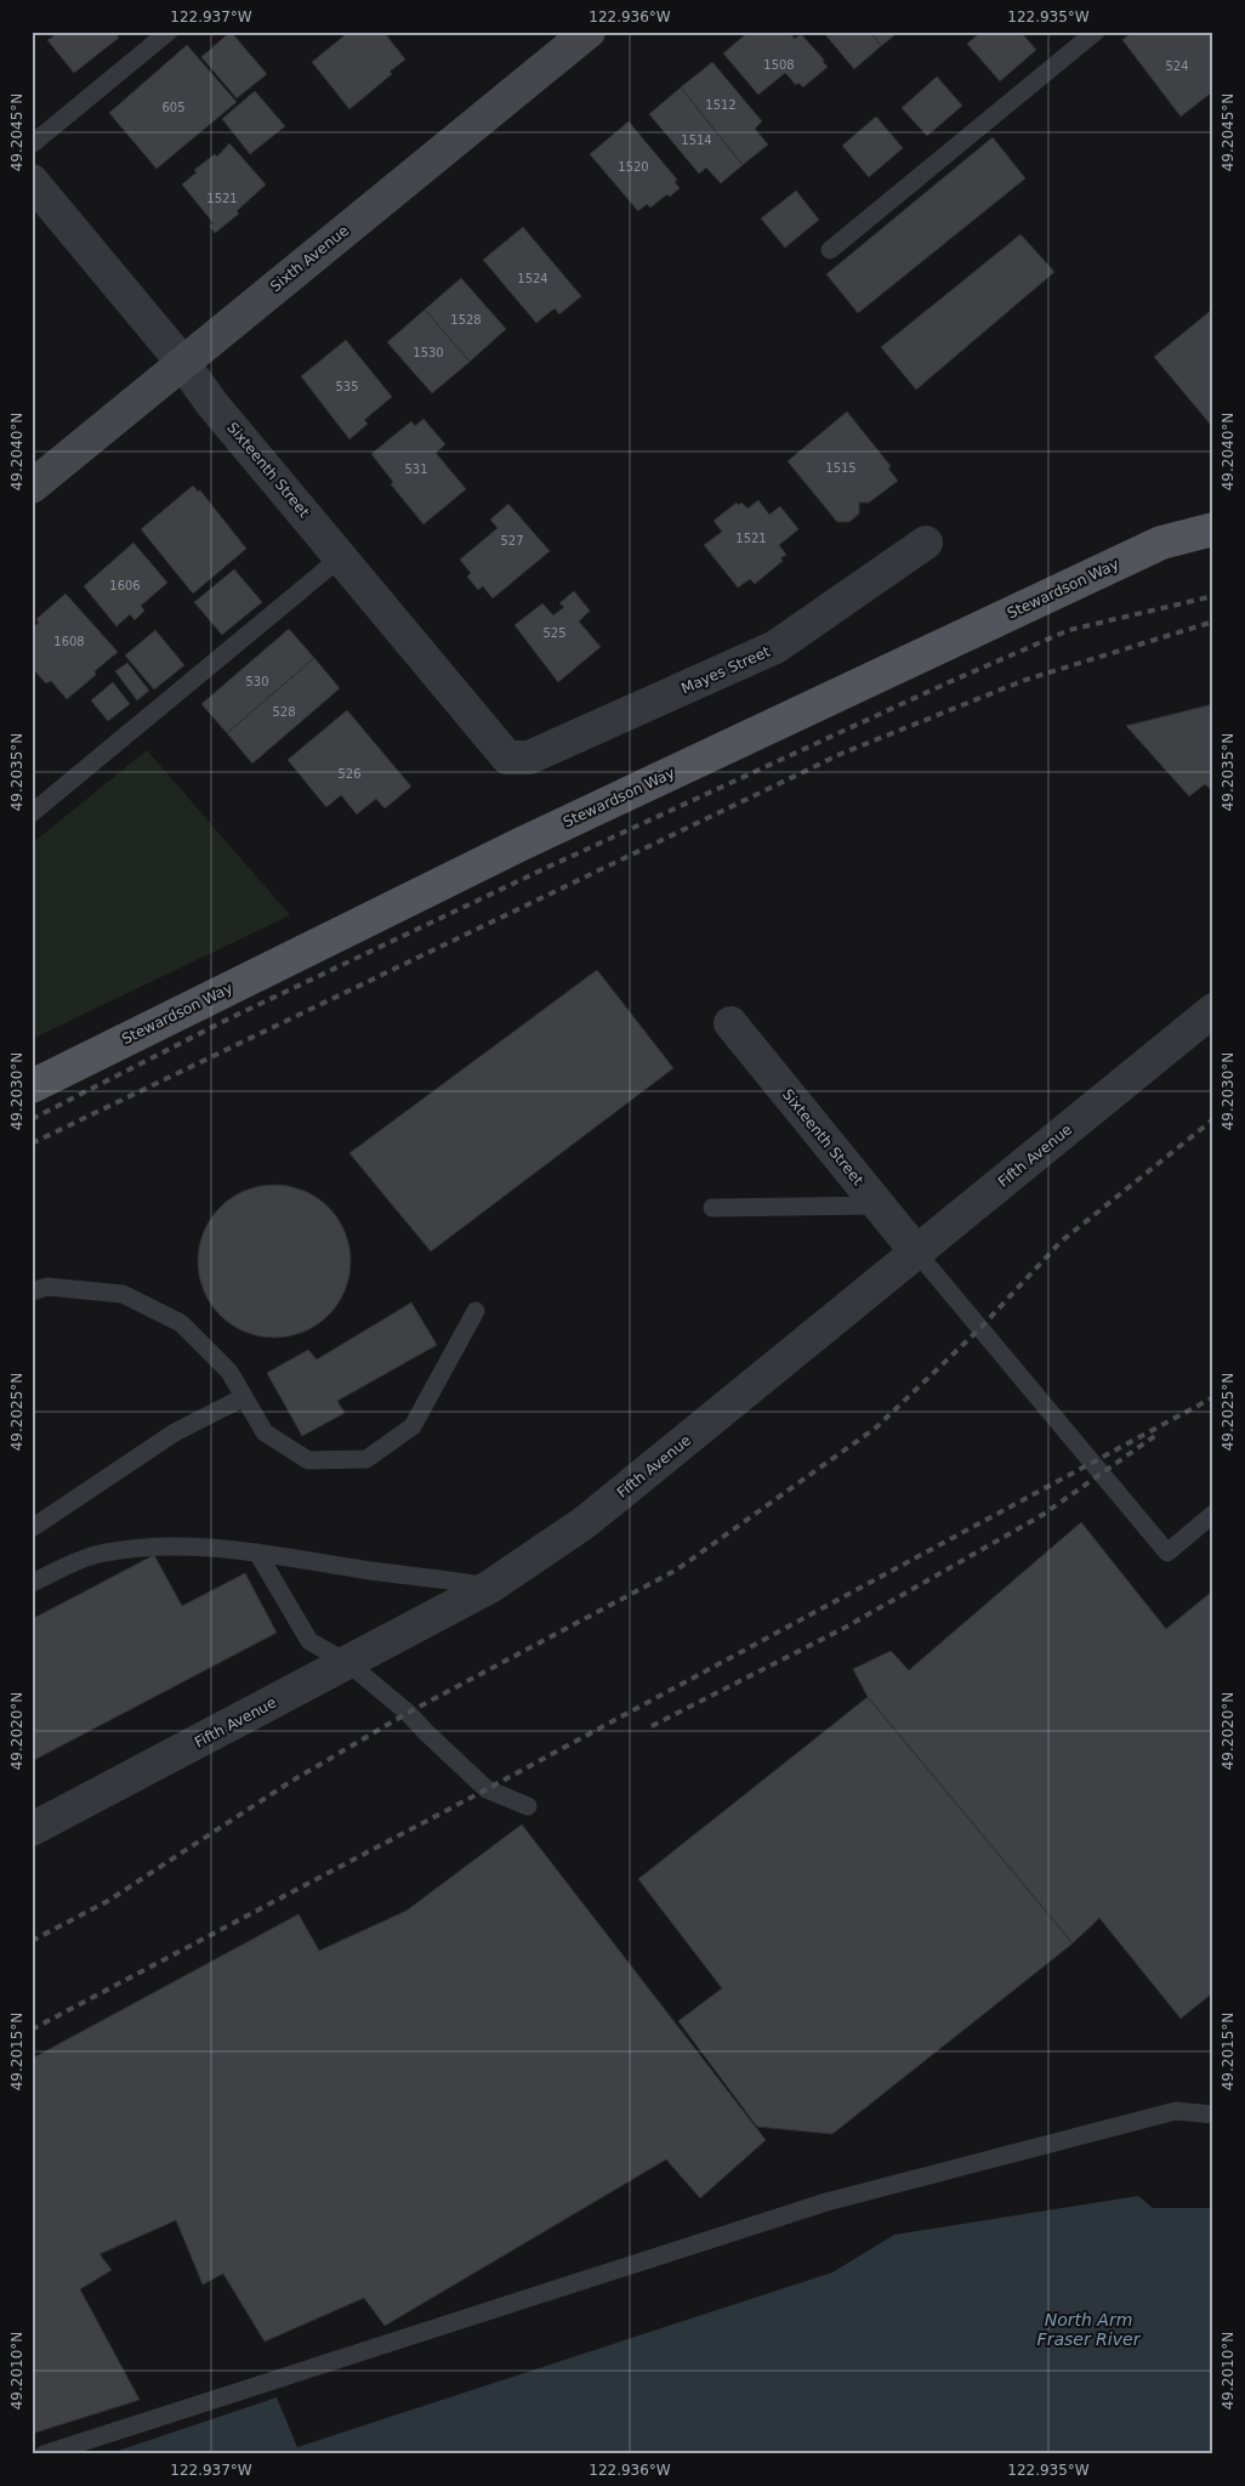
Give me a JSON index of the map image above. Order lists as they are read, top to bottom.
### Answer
{
  "streets": {
    "main road": ["Stewardson Way"],
    "street": [
      "Sixth Avenue",
      "Sixteenth Street",
      "Mayes Street",
      "Fifth Avenue"
    ]
  },
  "crossings": [
    ["Sixth Avenue", "Sixteenth Street"],
    ["Sixteenth Street", "Mayes Street"],
    ["Sixteenth Street", "Fifth Avenue"]
  ],
  "water": ["North Arm Fraser River"],
  "house_numbers": [
    "1508",
    "524",
    "1512",
    "605",
    "1514",
    "1520",
    "1521",
    "1524",
    "1528",
    "1530",
    "535",
    "1515",
    "531",
    "1521",
    "527",
    "1606",
    "525",
    "1608",
    "530",
    "528",
    "526"
  ],
  "coordinates": [
    "122.937°W",
    "122.936°W",
    "122.935°W",
    "49.2045°N",
    "49.2040°N",
    "49.2035°N",
    "49.2030°N",
    "49.2025°N",
    "49.2020°N",
    "49.2015°N",
    "49.2010°N"
  ]
}
